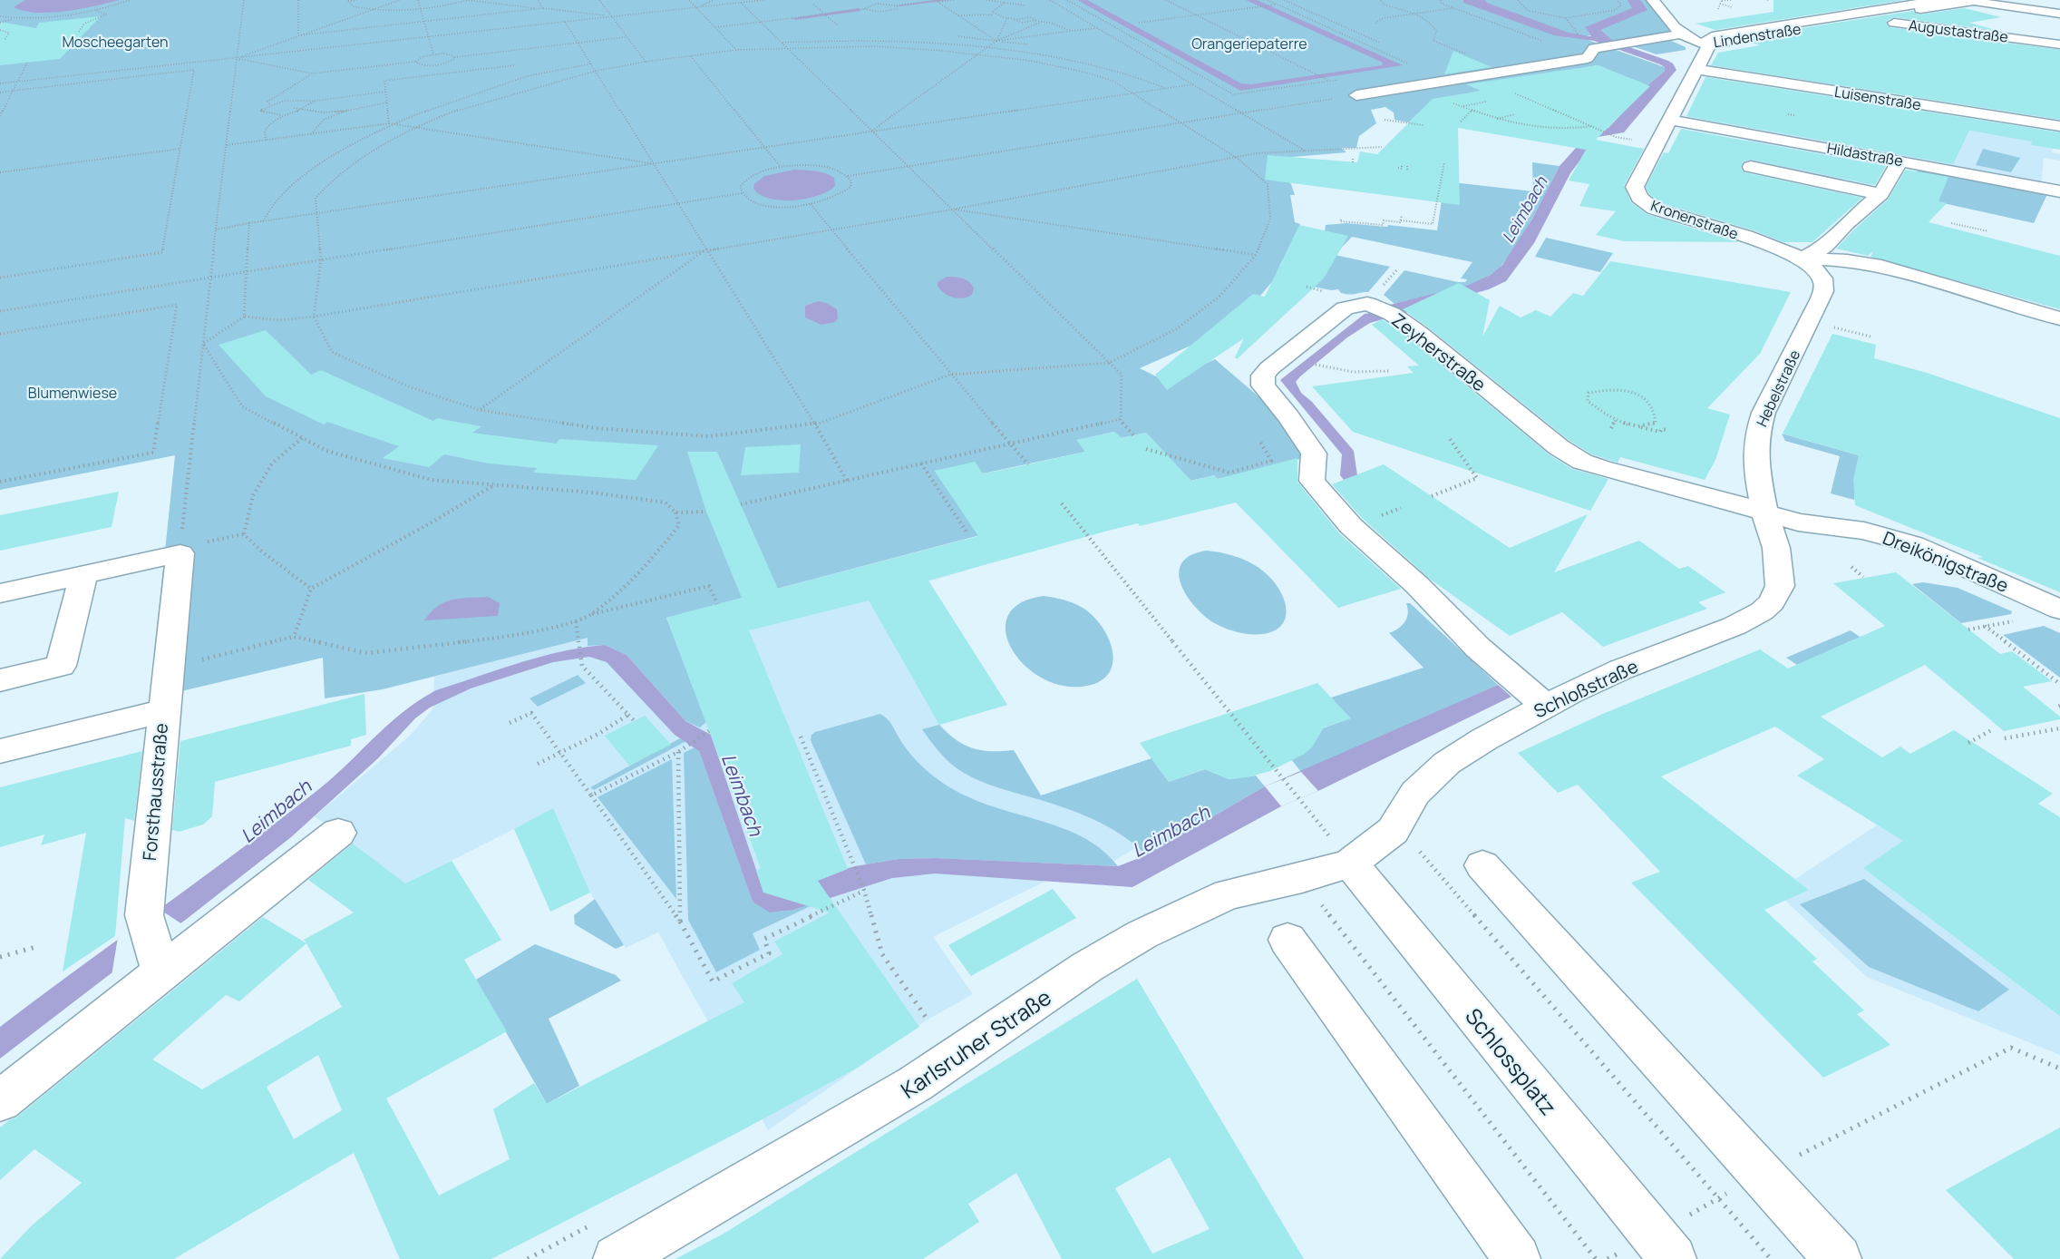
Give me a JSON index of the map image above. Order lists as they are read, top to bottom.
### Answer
{
  "streets": {
    "street": [
      "Augustastraße",
      "Lindenstraße",
      "Luisenstraße",
      "Hildastraße",
      "Kronenstraße",
      "Zeyherstraße",
      "Hebelstraße",
      "Dreikönigstraße",
      "Schloßstraße",
      "Forsthausstraße",
      "Karlsruher Straße",
      "Schlossplatz"
    ]
  },
  "crossings": [
    ["Augustastraße", "Lindenstraße"],
    ["Lindenstraße", "Kronenstraße"],
    ["Luisenstraße", "Kronenstraße"],
    ["Hildastraße", "Kronenstraße"],
    ["Kronenstraße", "Hebelstraße"],
    ["Zeyherstraße", "Hebelstraße"],
    ["Zeyherstraße", "Dreikönigstraße"],
    ["Zeyherstraße", "Schloßstraße"],
    ["Hebelstraße", "Dreikönigstraße"],
    ["Hebelstraße", "Schloßstraße"],
    ["Dreikönigstraße", "Schloßstraße"],
    ["Schloßstraße", "Karlsruher Straße"],
    ["Schloßstraße", "Schlossplatz"],
    ["Karlsruher Straße", "Schlossplatz"]
  ],
  "water": ["Leimbach"],
  "parks": ["Moscheegarten", "Orangeriepaterre", "Blumenwiese"]
}
